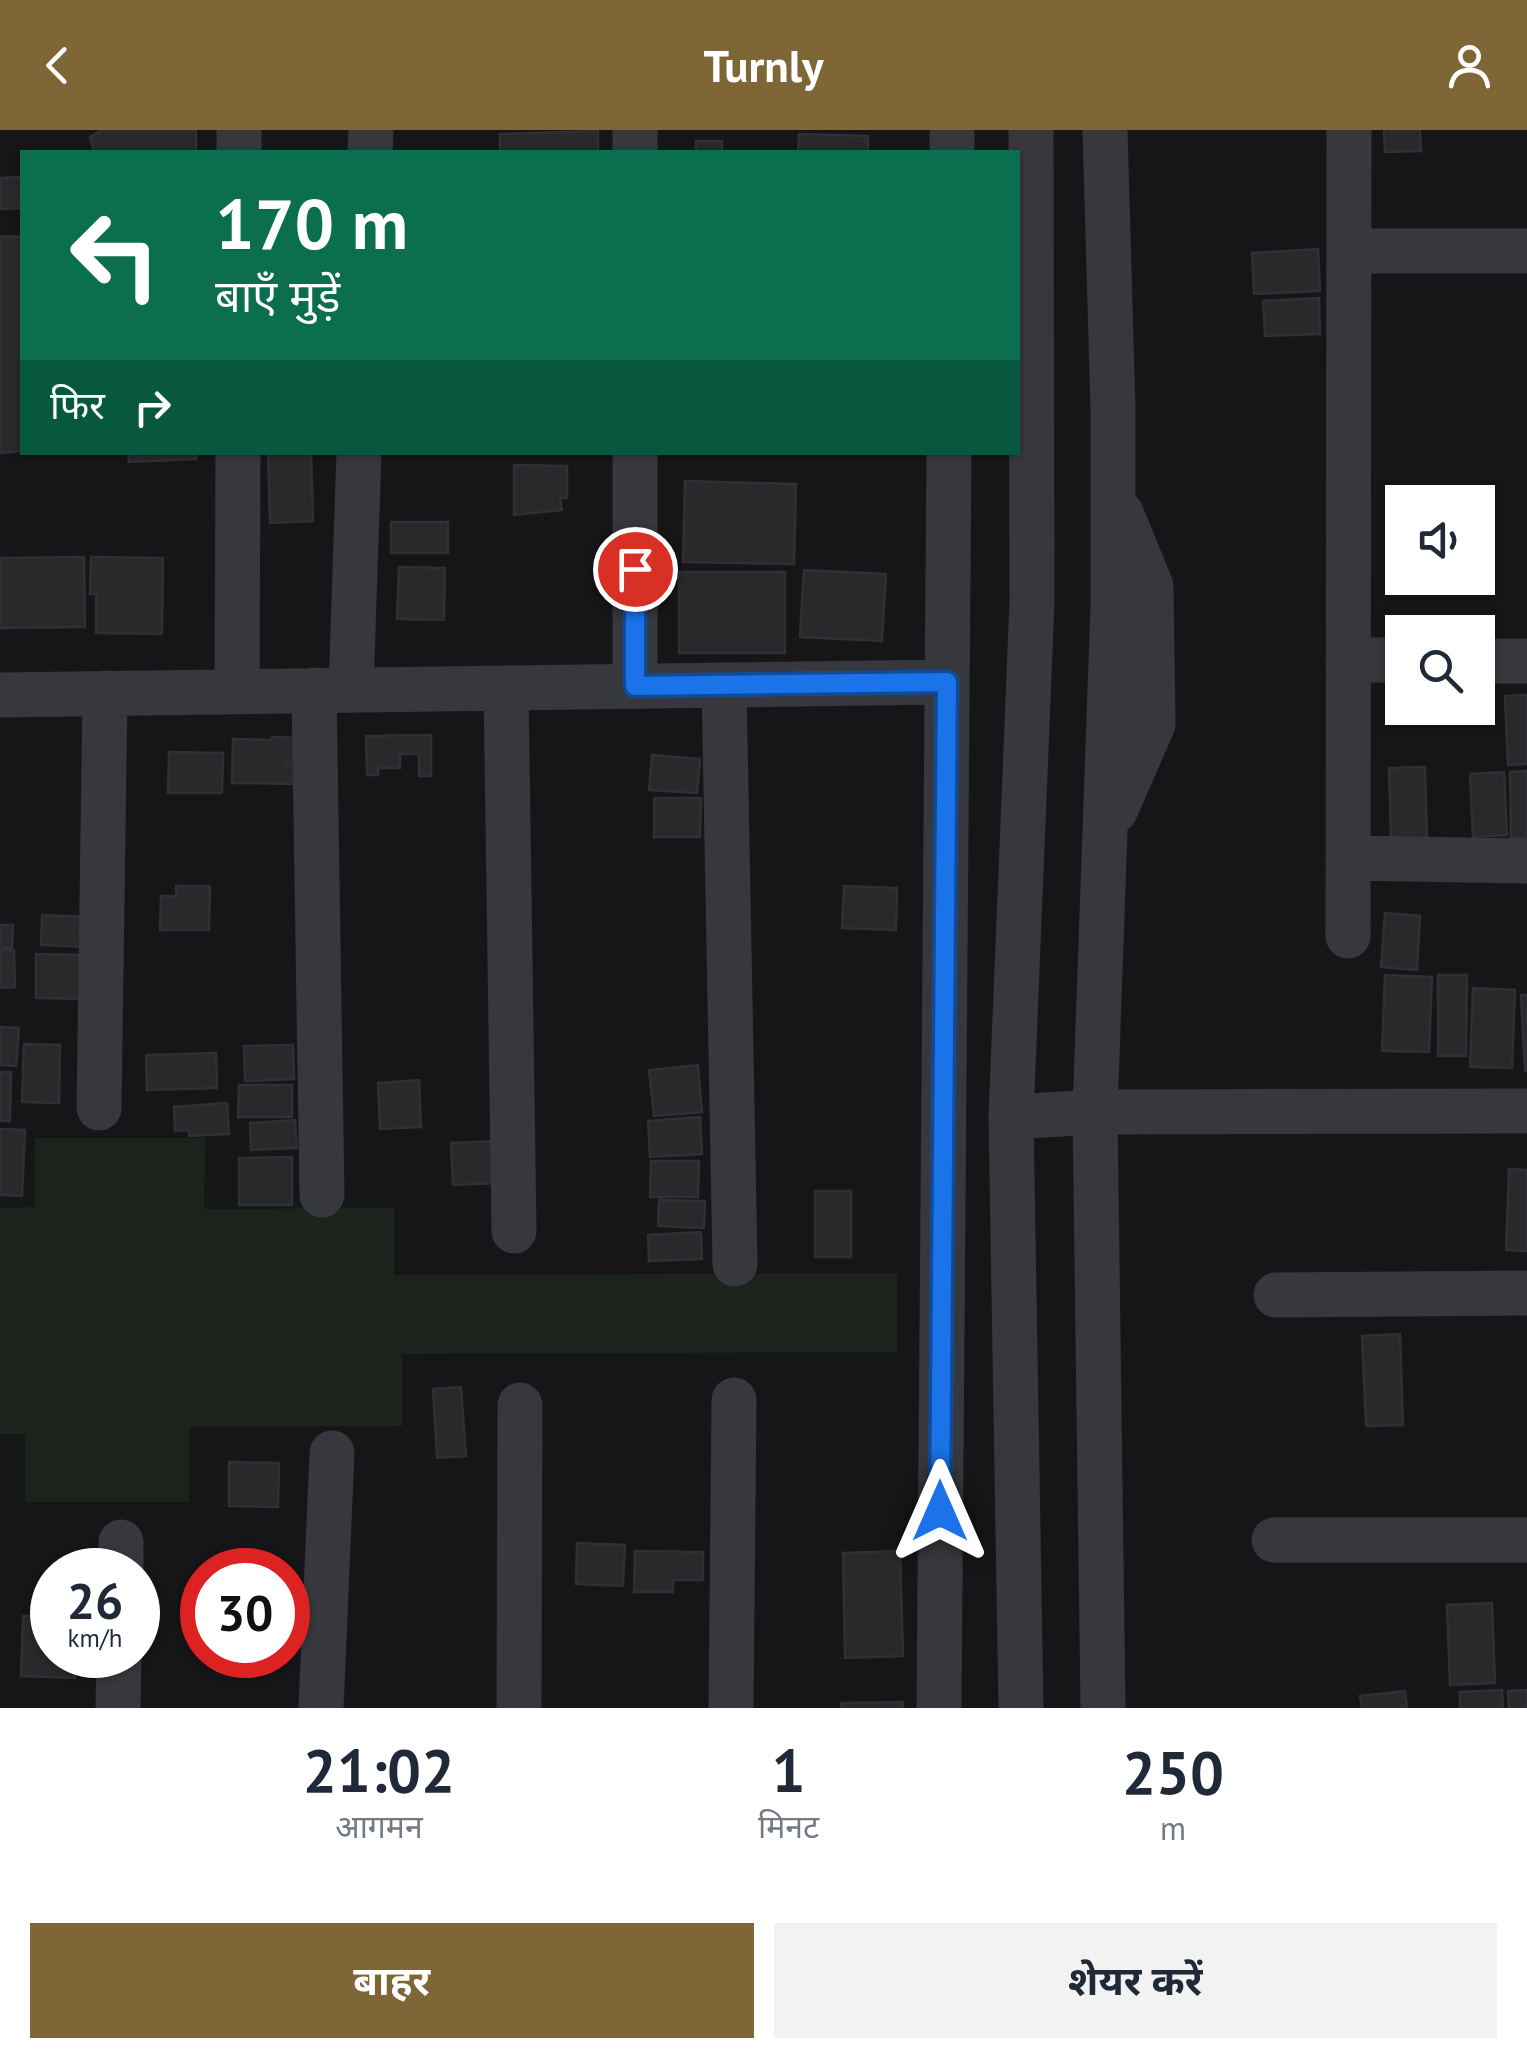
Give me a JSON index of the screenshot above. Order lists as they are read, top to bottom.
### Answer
{
  "page": {
    "header": "Turnly",
    "turn": ["170 m", "बाएँ मुड़ें"],
    "then": "फिर",
    "speed": "26 km/h",
    "limit": "30",
    "eta": [
      "21:02",
      "आगमन",
      "1",
      "मिनट",
      "250",
      "m"
    ],
    "buttons": ["बाहर", "शेयर करें"]
  }
}
